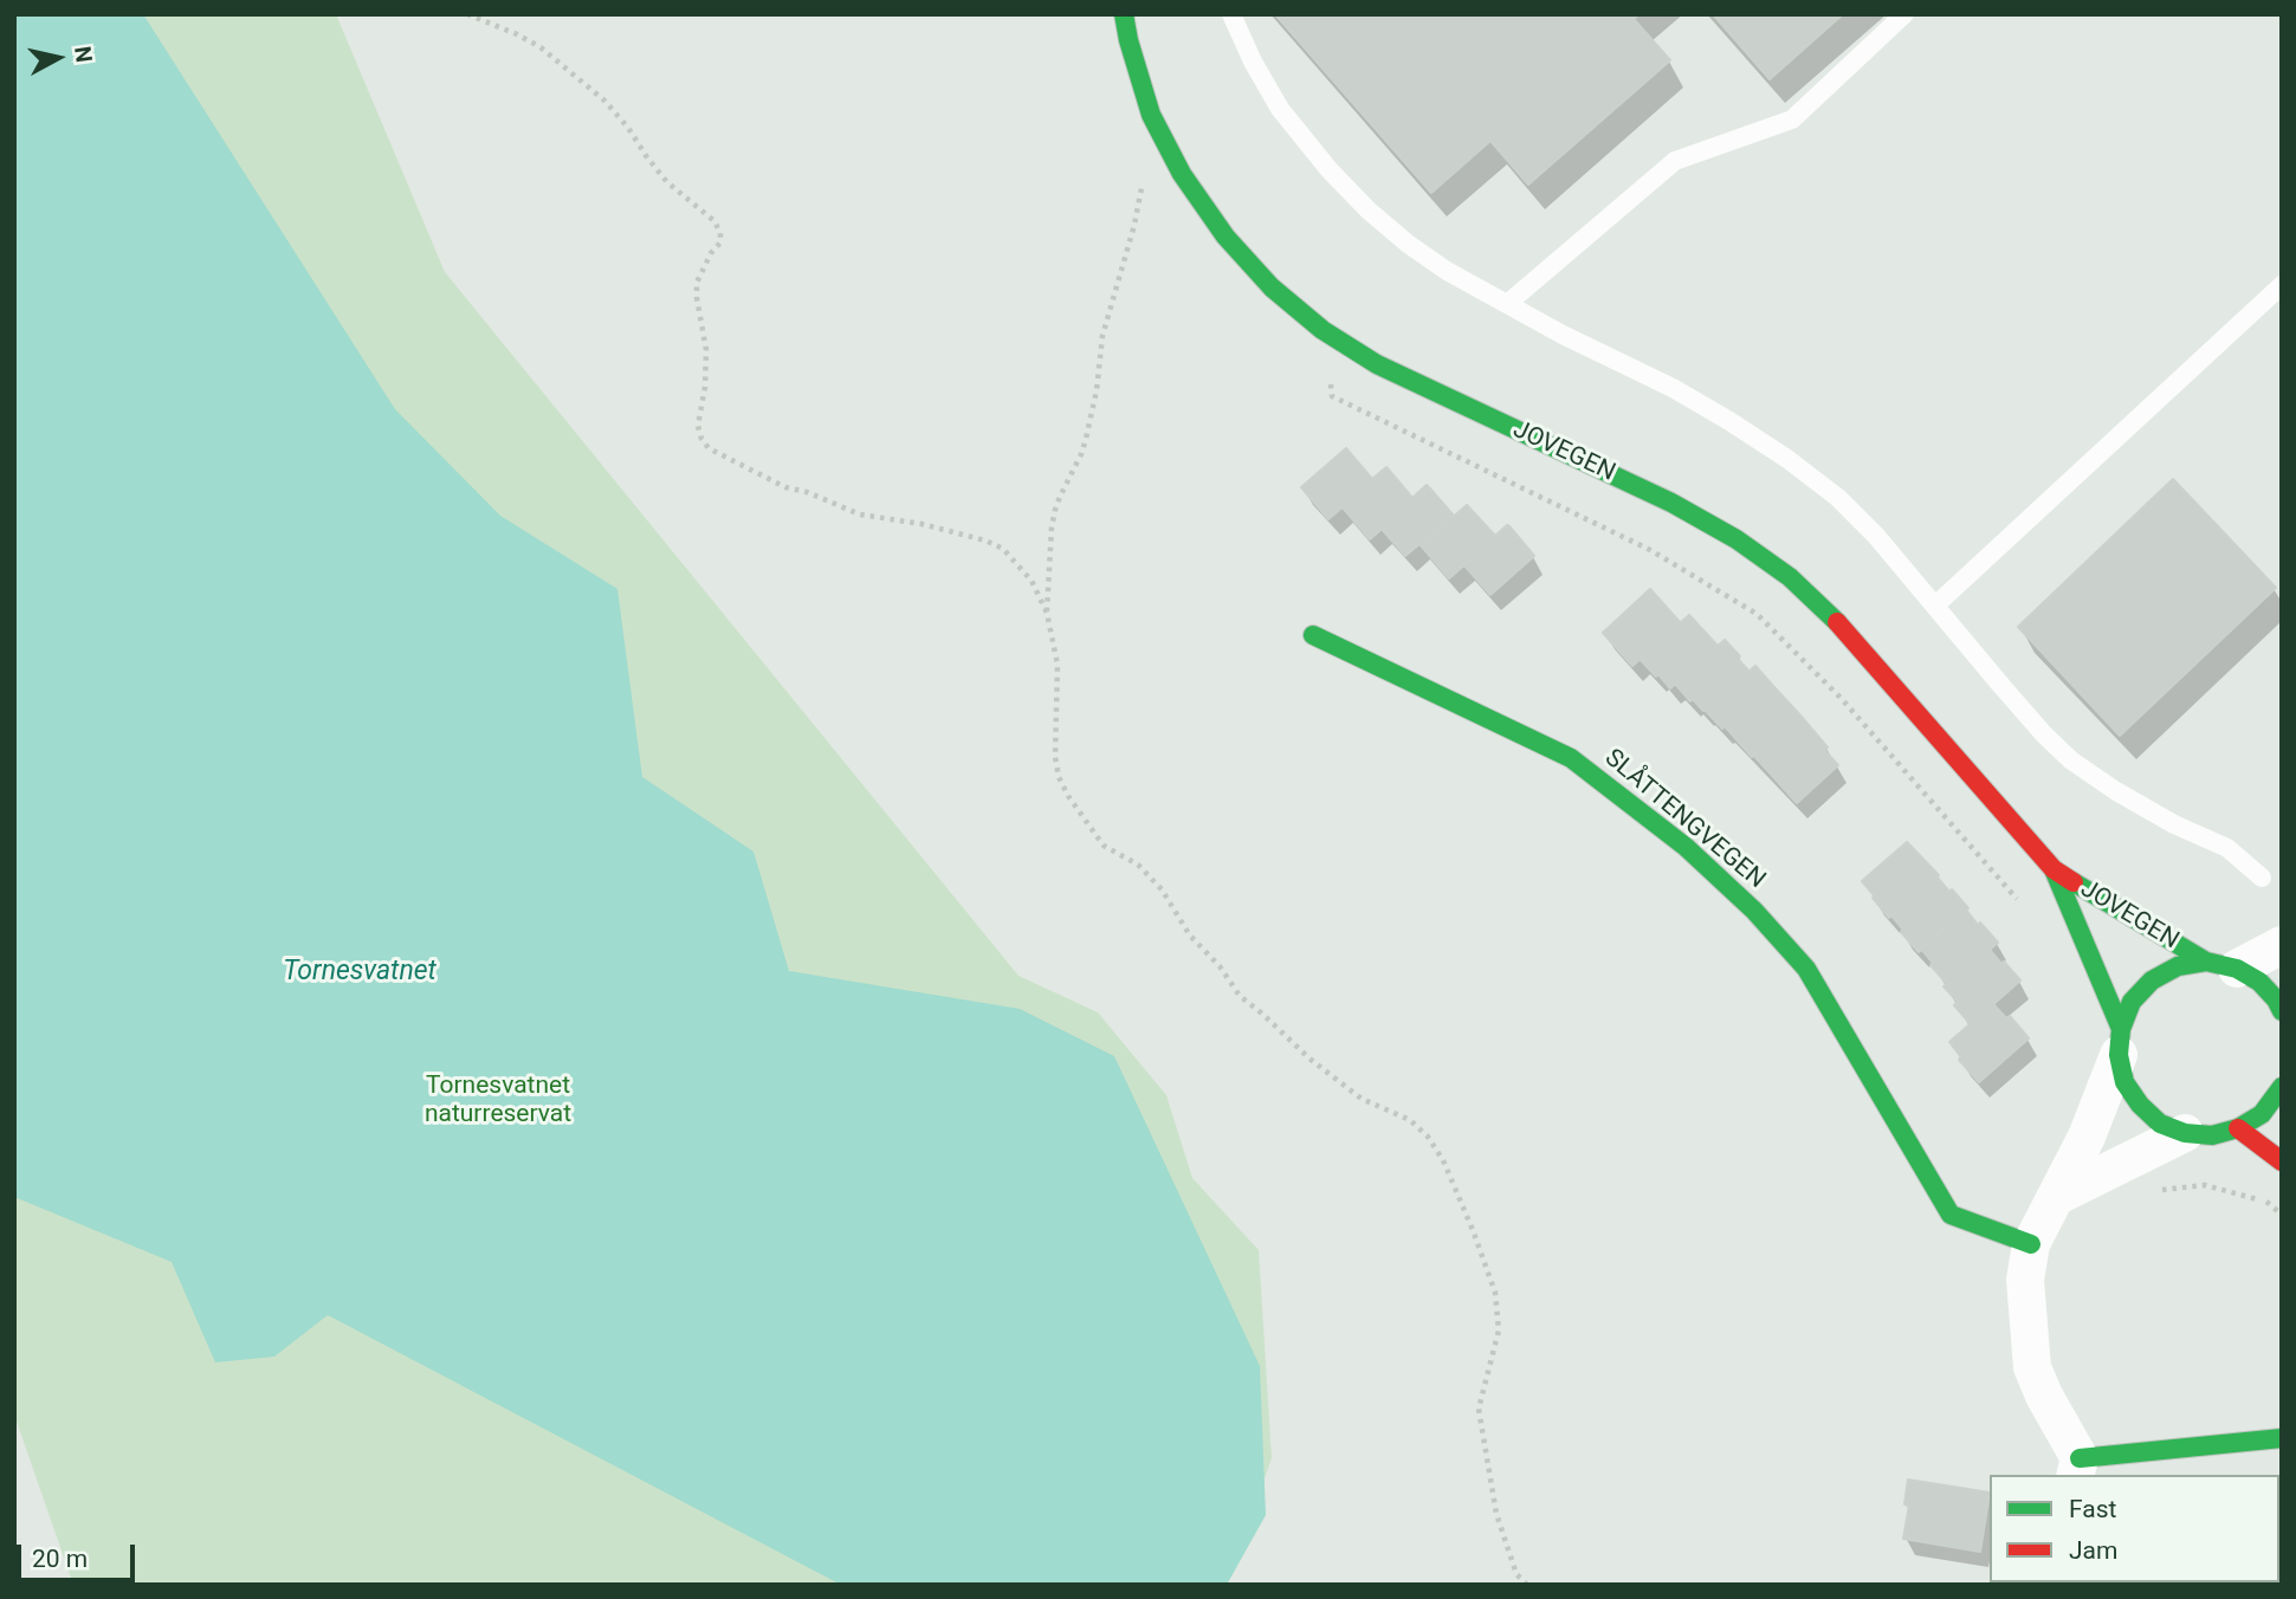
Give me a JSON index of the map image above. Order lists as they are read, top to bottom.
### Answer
{
  "streets": {
    "street": ["JOVEGEN", "SLÅTTENGVEGEN"]
  },
  "water": ["Tornesvatnet"],
  "parks": ["Tornesvatnet naturreservat"],
  "legend": ["Fast", "Jam"],
  "scale_bar": "20 m",
  "north": "right"
}
